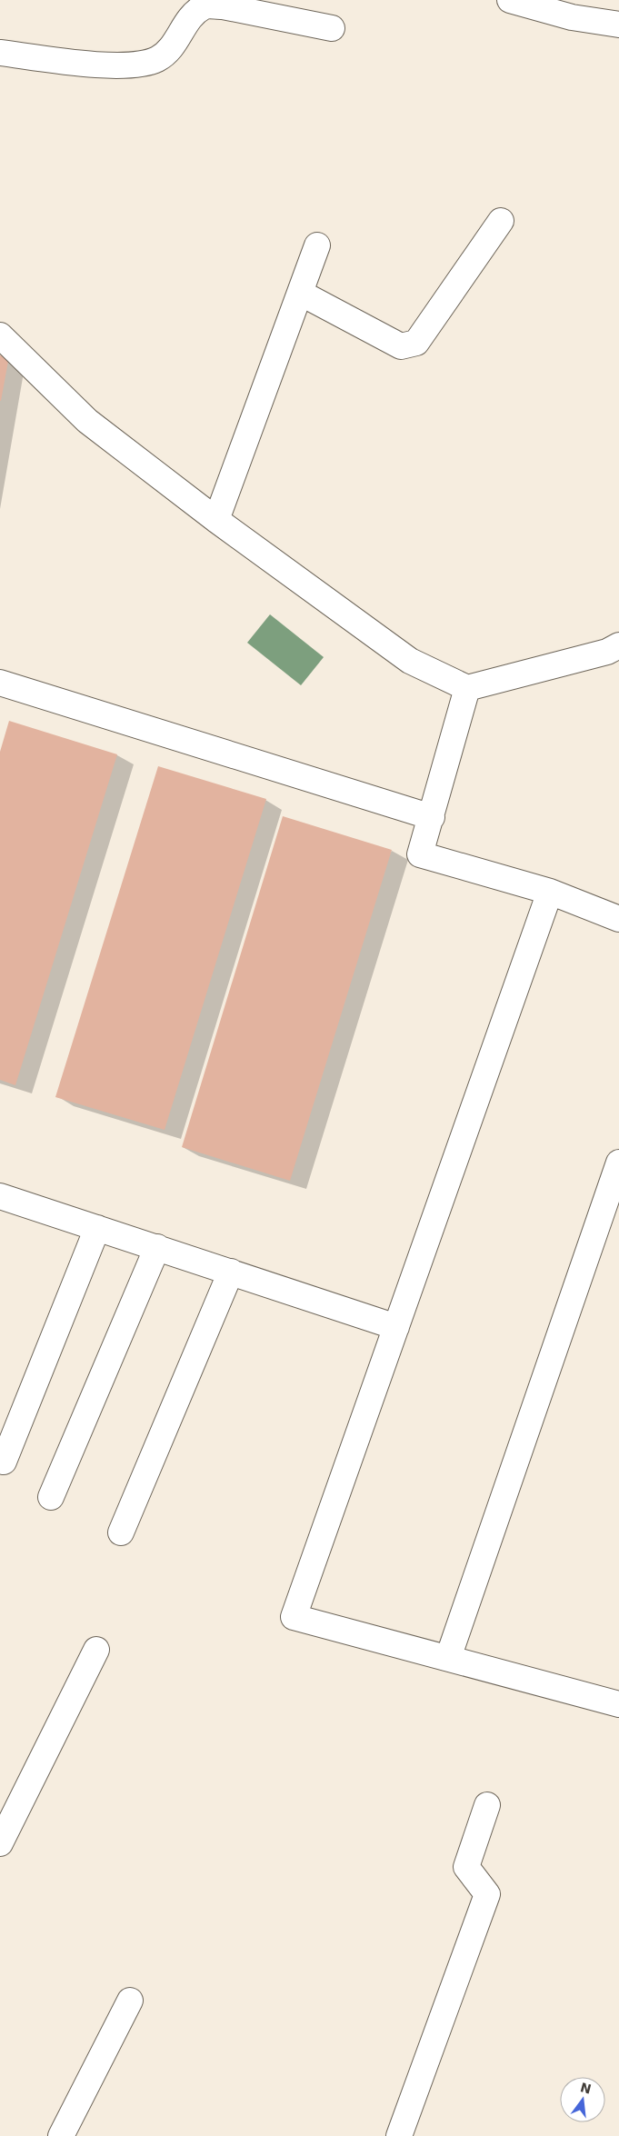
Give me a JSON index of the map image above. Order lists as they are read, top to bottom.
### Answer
{
  "north": "top"
}
